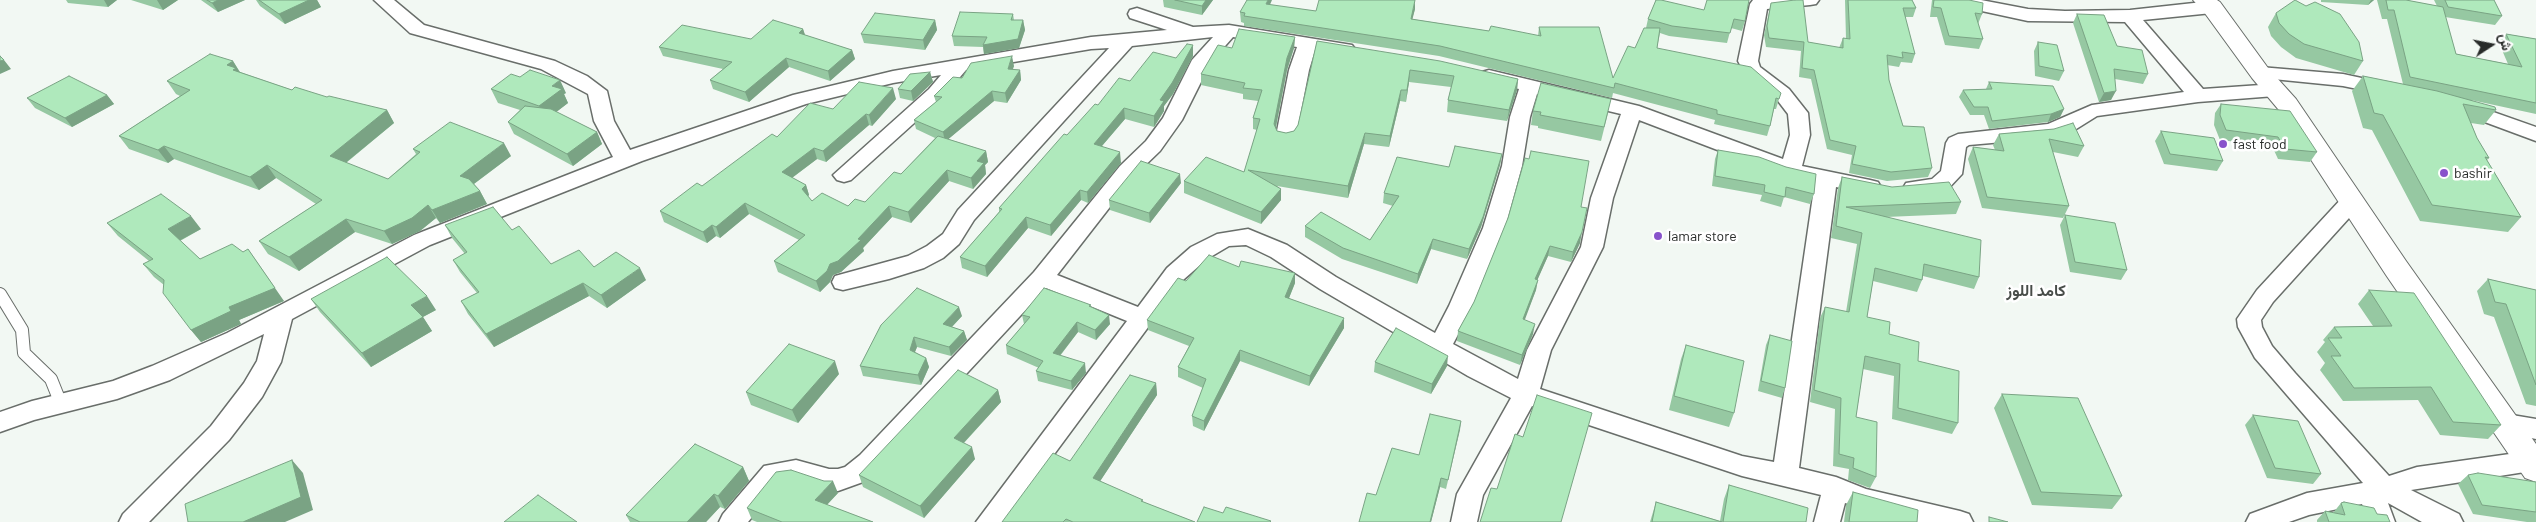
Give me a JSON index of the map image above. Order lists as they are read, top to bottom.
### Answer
{
  "districts": ["كامد اللوز"],
  "places": ["fast food", "bashir", "lamar store"],
  "north": "right"
}
